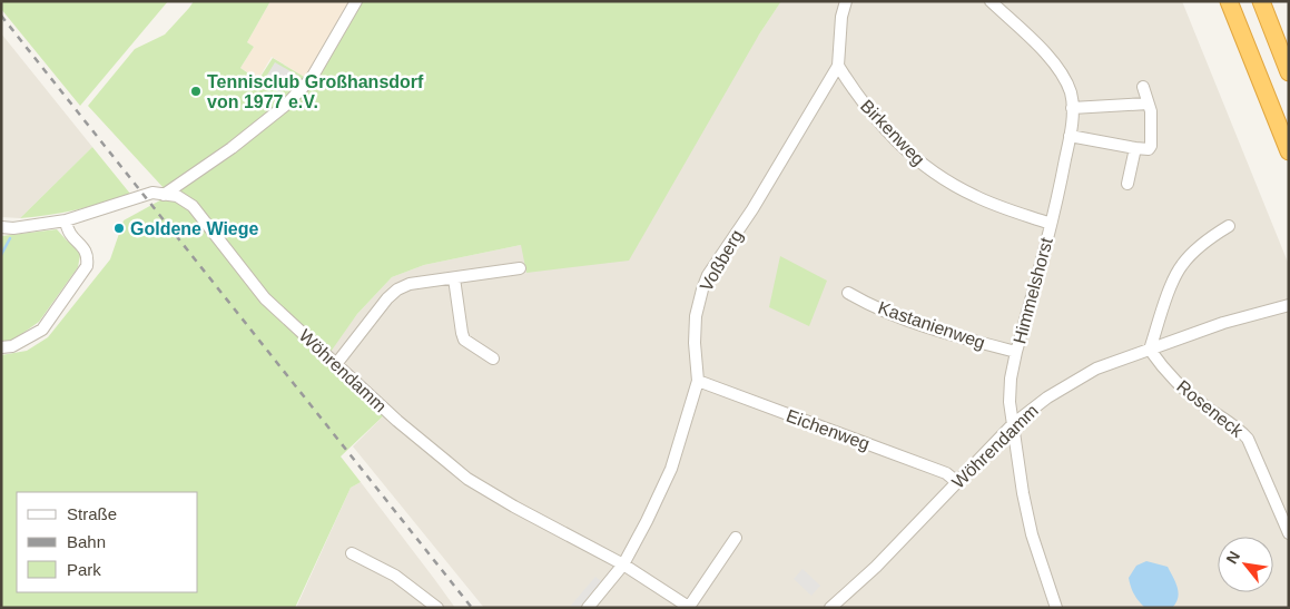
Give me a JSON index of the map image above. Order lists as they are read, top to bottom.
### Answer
{
  "streets": {
    "street": [
      "Birkenweg",
      "Voßberg",
      "Himmelshorst",
      "Kastanienweg",
      "Wöhrendamm",
      "Roseneck",
      "Eichenweg"
    ]
  },
  "crossings": [
    ["Birkenweg", "Voßberg"],
    ["Birkenweg", "Himmelshorst"],
    ["Voßberg", "Wöhrendamm"],
    ["Voßberg", "Eichenweg"],
    ["Himmelshorst", "Kastanienweg"],
    ["Himmelshorst", "Wöhrendamm"],
    ["Wöhrendamm", "Roseneck"],
    ["Wöhrendamm", "Eichenweg"]
  ],
  "places": ["Tennisclub Großhansdorf von 1977 e.V.", "Goldene Wiege"],
  "legend": ["Straße", "Bahn", "Park"],
  "north": "top left"
}
